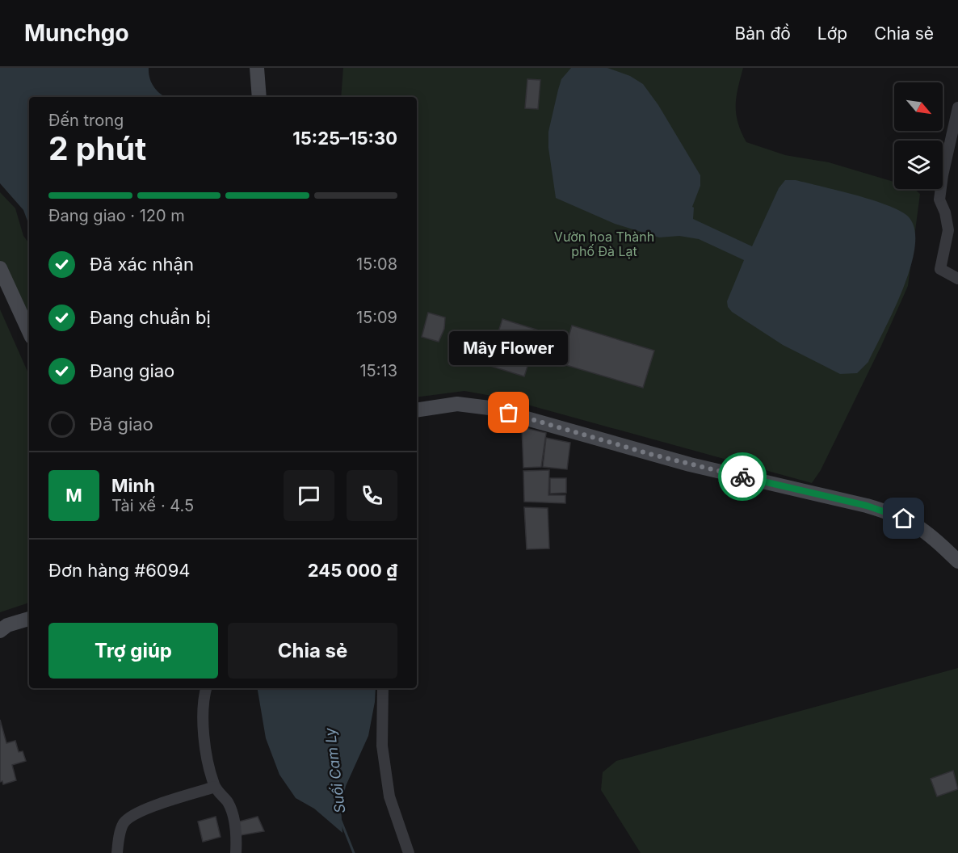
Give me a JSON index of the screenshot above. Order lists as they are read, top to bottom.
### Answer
{
  "water": ["Suối Cam Ly"],
  "parks": ["Vườn hoa Thành phố Đà Lạt"],
  "places": ["Mây Flower"],
  "north": "bottom right",
  "page": {
    "header": "Munchgo",
    "nav": ["Bản đồ", "Lớp", "Chia sẻ"],
    "heading": ["2 phút", "Đến trong", "15:25–15:30"],
    "panel": [
      "Minh",
      "Tài xế · 4.5",
      "Đơn hàng #6094",
      "245 000 ₫"
    ],
    "bar": "Đang giao · 120 m",
    "list": [
      ["Đã xác nhận", "15:08"],
      ["Đang chuẩn bị", "15:09"],
      ["Đang giao", "15:13"],
      "Đã giao"
    ],
    "bubble": "Mây Flower",
    "round": "M",
    "buttons": ["Trợ giúp", "Chia sẻ"]
  }
}
